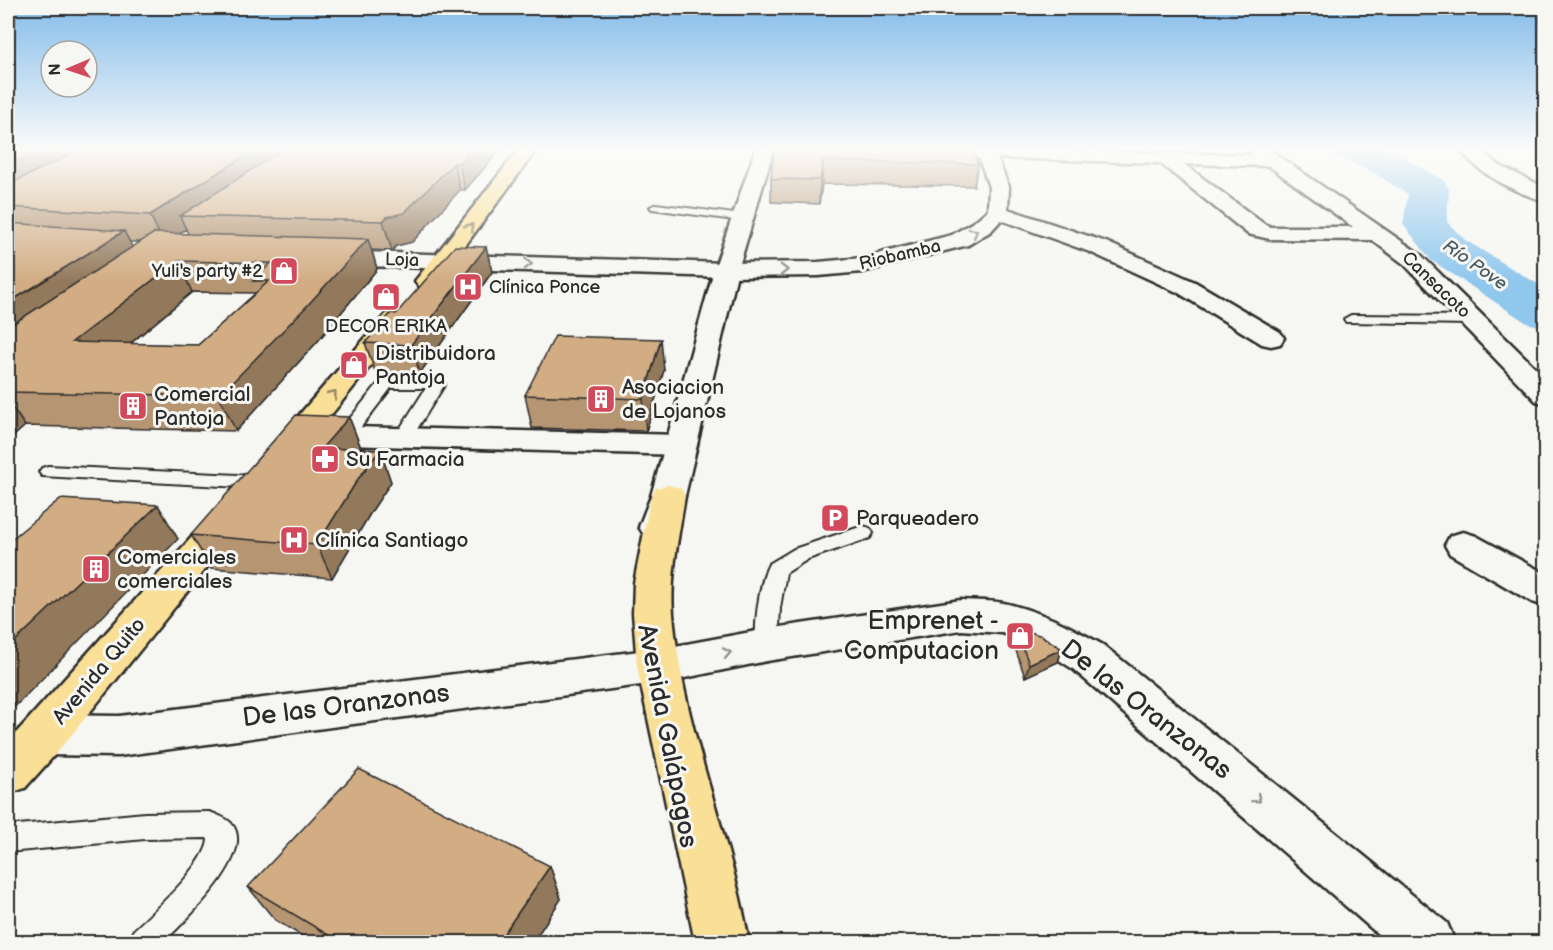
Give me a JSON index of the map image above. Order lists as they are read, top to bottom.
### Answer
{
  "streets": {
    "main road": ["Avenida Quito"],
    "street": [
      "Riobamba",
      "Loja",
      "Cansacoto",
      "De las Oranzonas",
      "Avenida Galápagos"
    ]
  },
  "crossings": [
    ["Riobamba", "Loja"],
    ["Riobamba", "Avenida Galápagos"],
    ["Loja", "Avenida Quito"],
    ["Loja", "Avenida Galápagos"],
    ["Avenida Quito", "De las Oranzonas"],
    ["De las Oranzonas", "Avenida Galápagos"]
  ],
  "one_way": ["Riobamba", "Avenida Quito", "De las Oranzonas"],
  "water": ["Río Pove"],
  "places": {
    "shop": [
      "Yuli's party #2",
      "DECOR ERIKA",
      "Distribuidora Pantoja",
      "Emprenet - Computacion"
    ],
    "hospital": ["Clínica Ponce", "Clínica Santiago"],
    "building": ["Asociacion de Lojanos", "Comercial Pantoja", "Comerciales comerciales"],
    "pharmacy": ["Su Farmacia"],
    "parking": ["Parqueadero"]
  },
  "north": "left"
}
